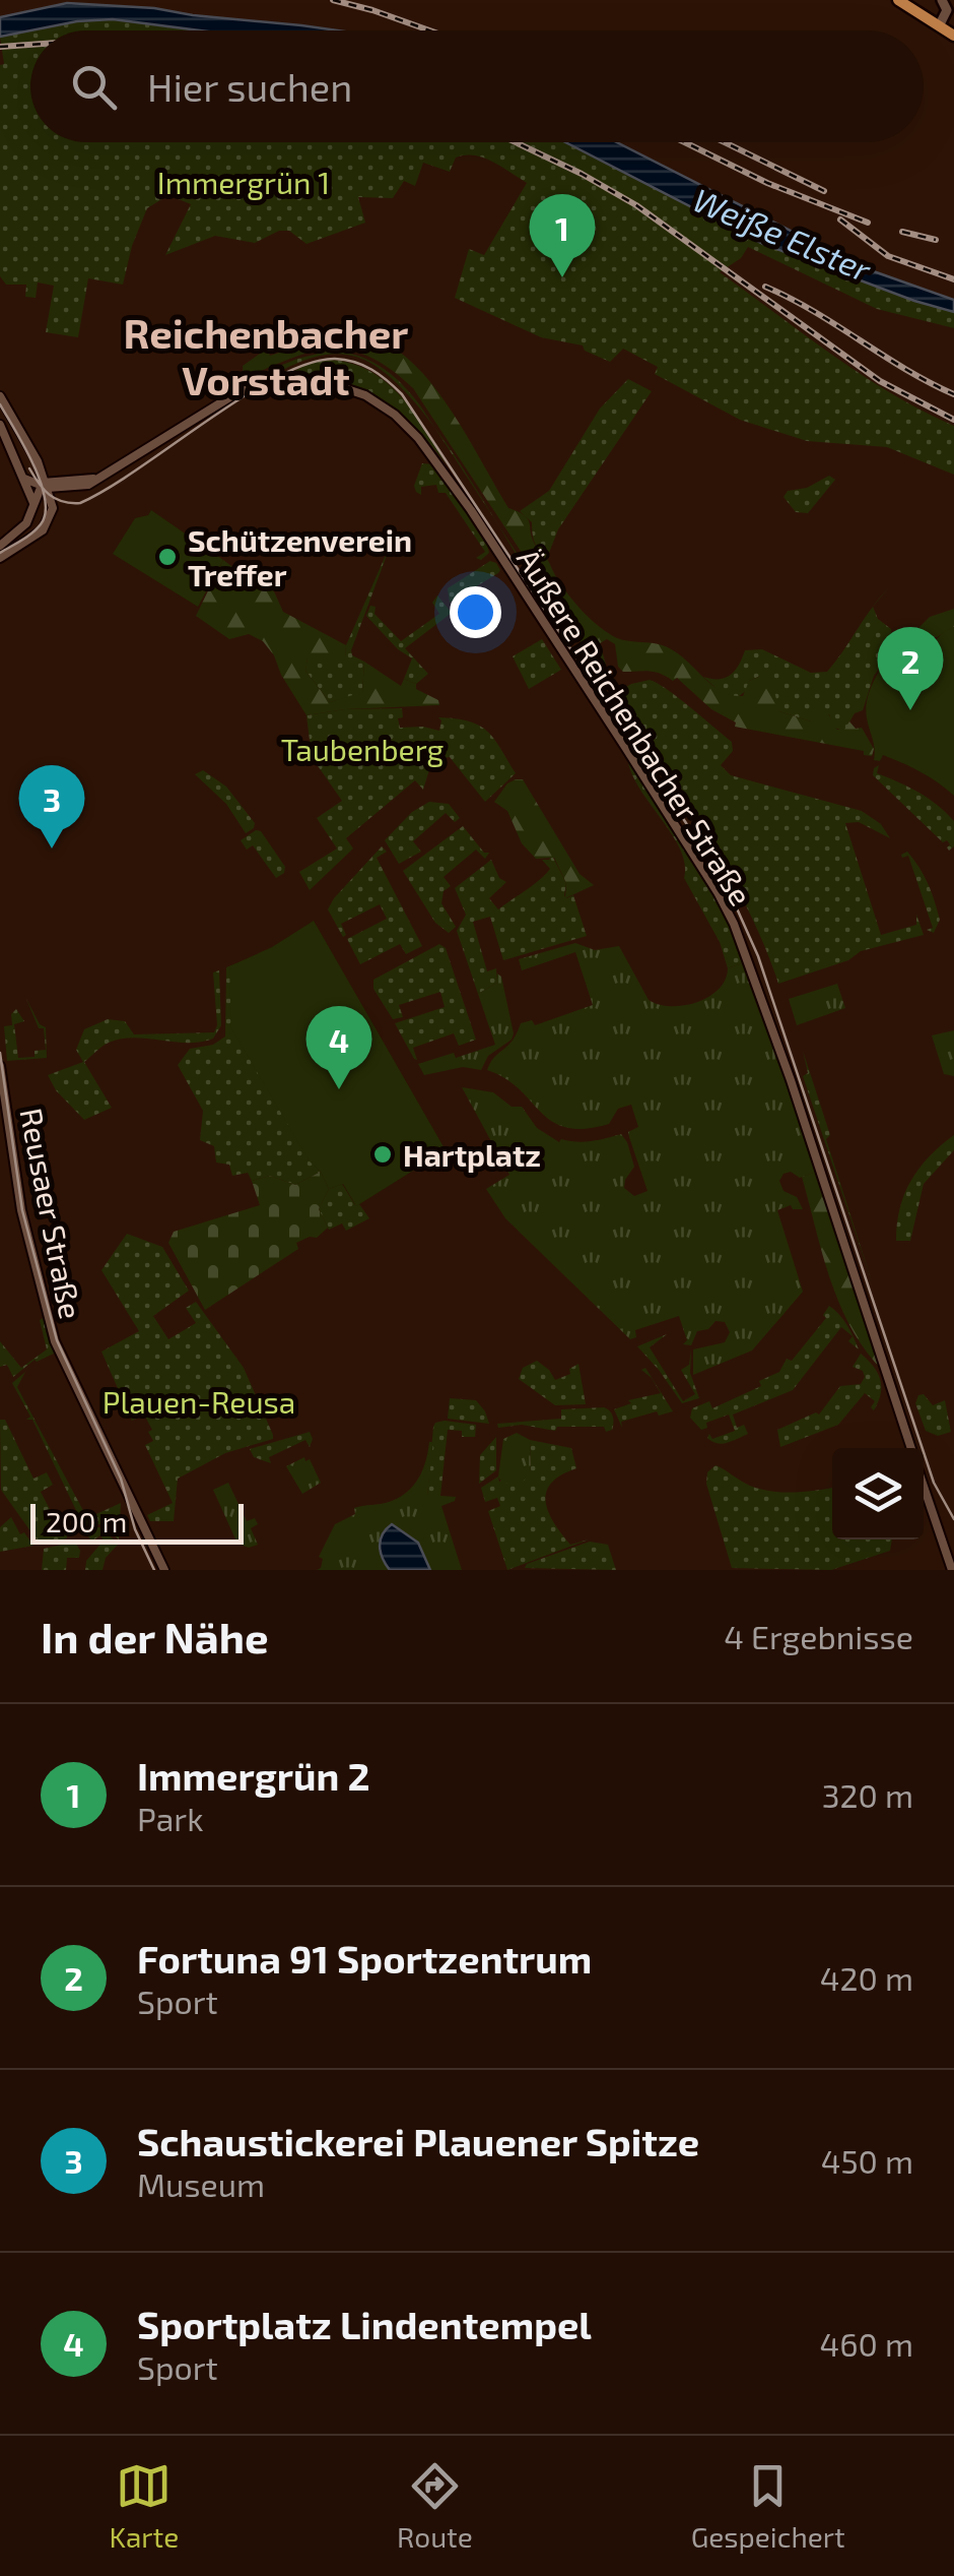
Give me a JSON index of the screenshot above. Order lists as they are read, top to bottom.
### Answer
{
  "streets": {
    "street": ["Äußere Reichenbacher Straße", "Reusaer Straße"]
  },
  "districts": ["Reichenbacher Vorstadt"],
  "water": ["Weiße Elster"],
  "parks": ["Immergrün 1", "Taubenberg", "Plauen-Reusa"],
  "places": ["Schützenverein Treffer", "Hartplatz"],
  "scale_bar": "200 m",
  "page": {
    "search": "Hier suchen",
    "pins": [
      "1",
      "2",
      "3",
      "4"
    ],
    "scale": "200 m",
    "heading": ["In der Nähe", "4 Ergebnisse"],
    "list": [
      {
        "mark": "1",
        "name": "Immergrün 2",
        "note": "Park",
        "value": "320 m"
      },
      {
        "mark": "2",
        "name": "Fortuna 91 Sportzentrum",
        "note": "Sport",
        "value": "420 m"
      },
      {
        "mark": "3",
        "name": "Schaustickerei Plauener Spitze",
        "note": "Museum",
        "value": "450 m"
      },
      {
        "mark": "4",
        "name": "Sportplatz Lindentempel",
        "note": "Sport",
        "value": "460 m"
      }
    ],
    "nav": ["Karte", "Route", "Gespeichert"]
  }
}
